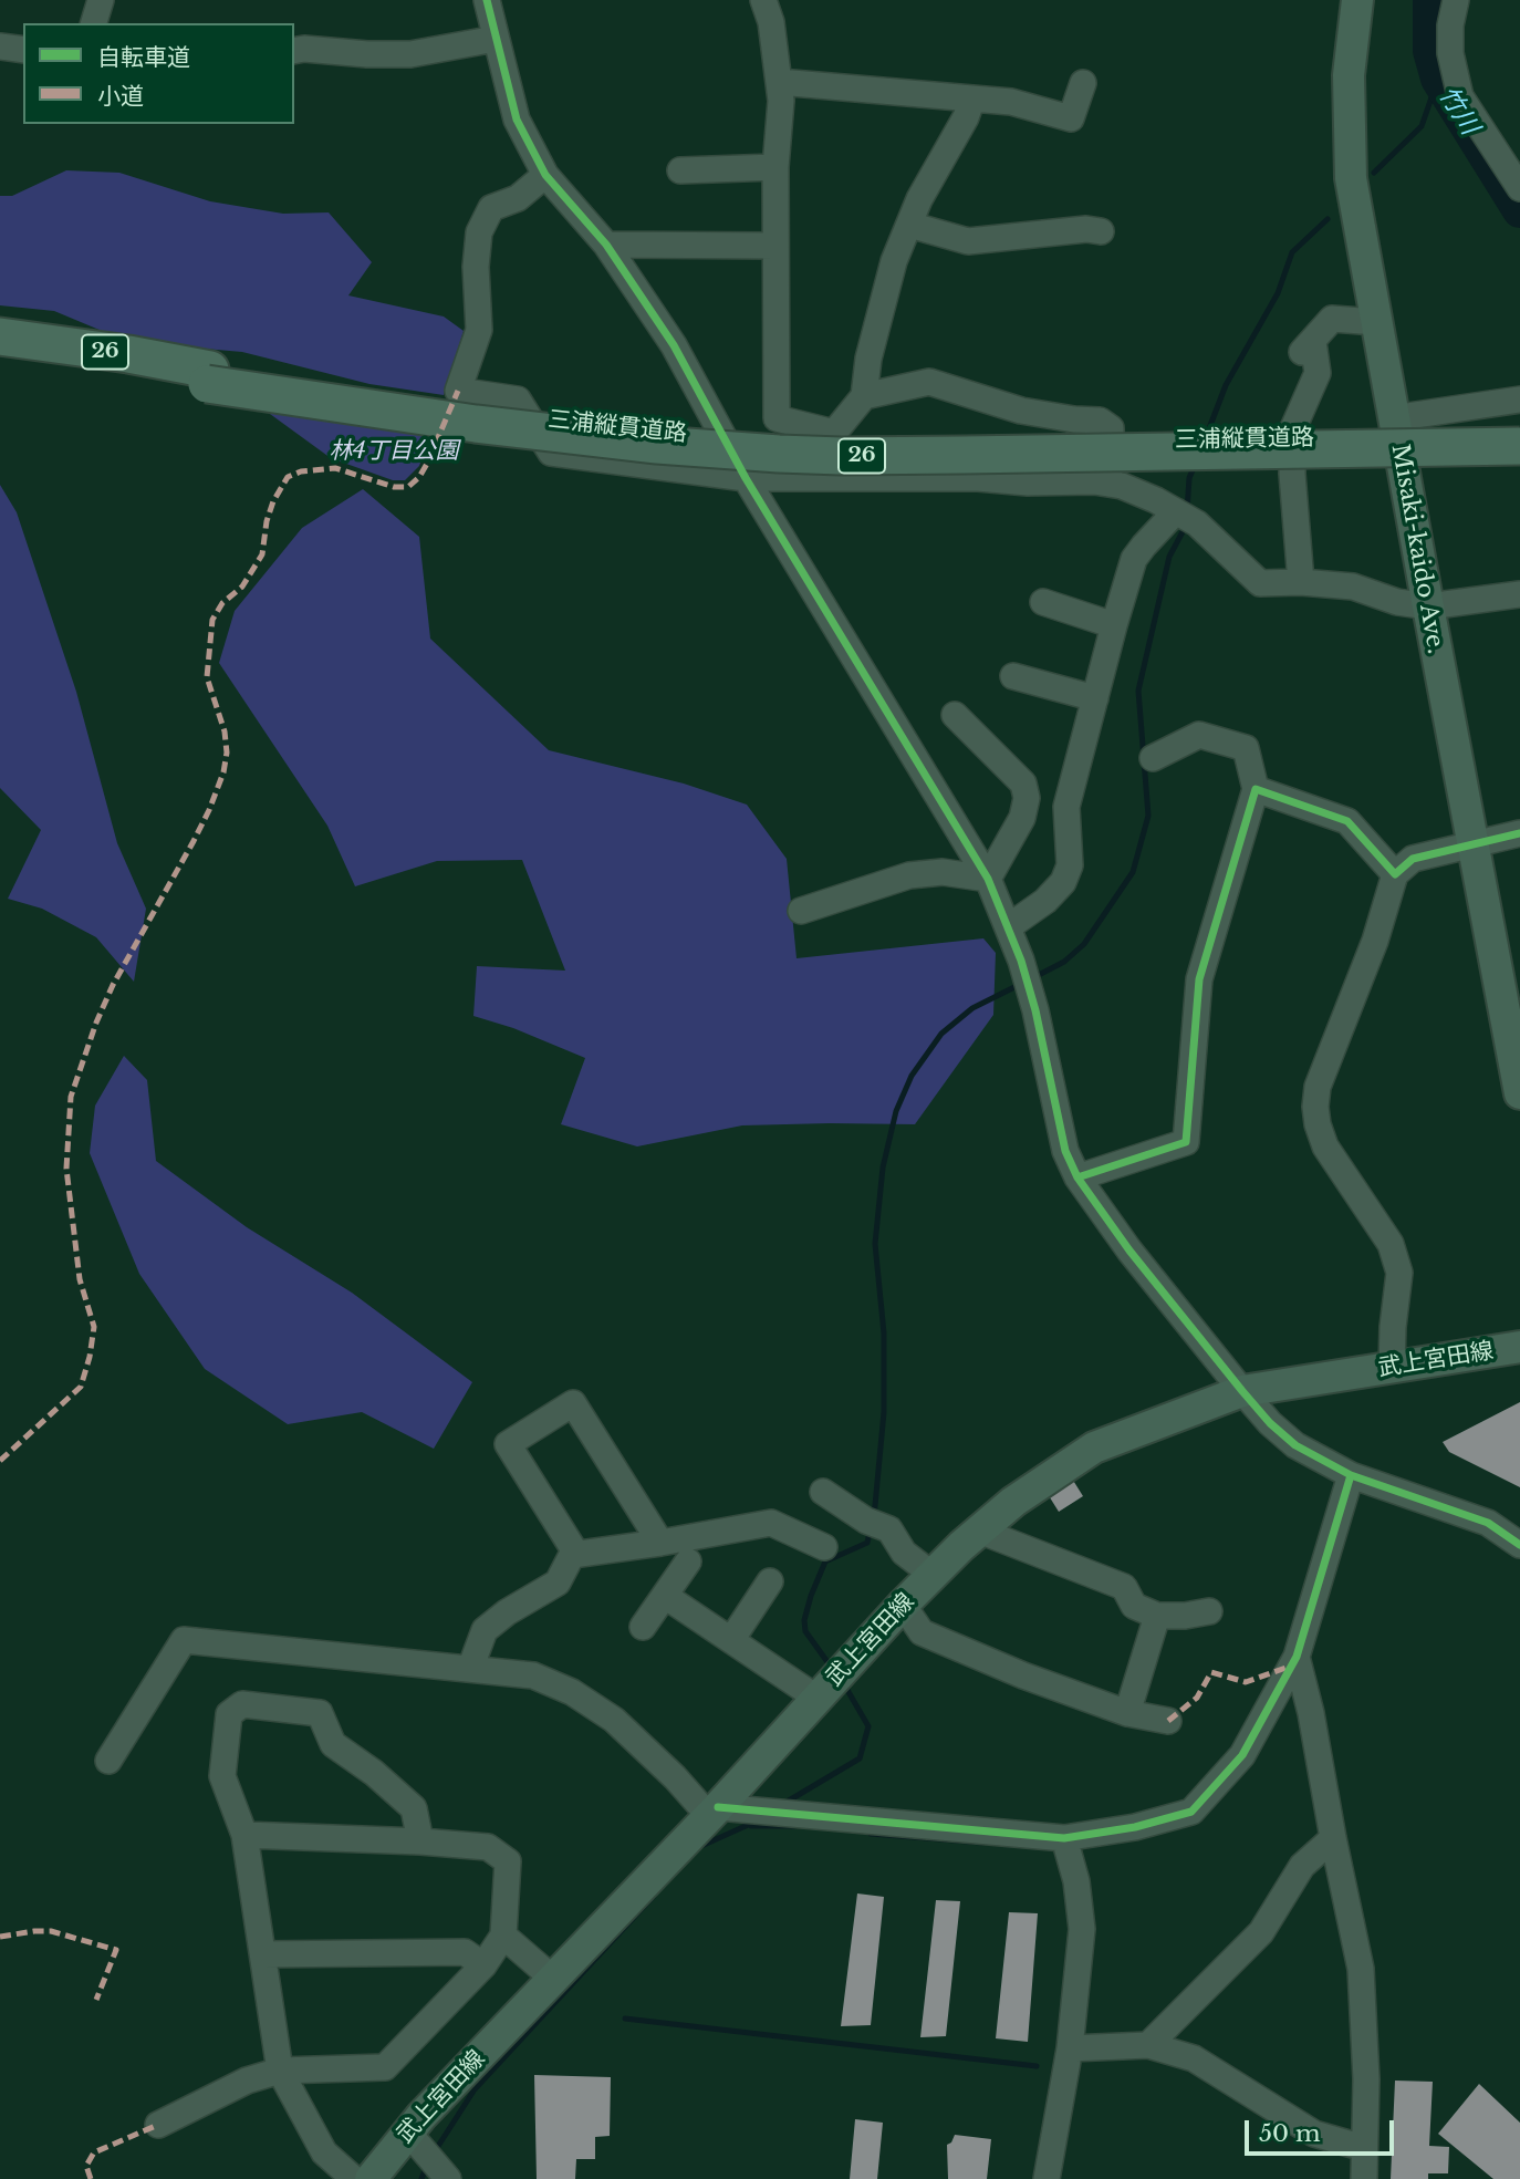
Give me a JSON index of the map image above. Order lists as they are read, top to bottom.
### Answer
{
  "streets": {
    "highway": ["26", "三浦縦貫道路"],
    "main road": ["Misaki-kaido Ave.", "武上宮田線"]
  },
  "water": ["竹川"],
  "parks": ["林4丁目公園"],
  "legend": ["自転車道", "小道"],
  "scale_bar": "50 m"
}
